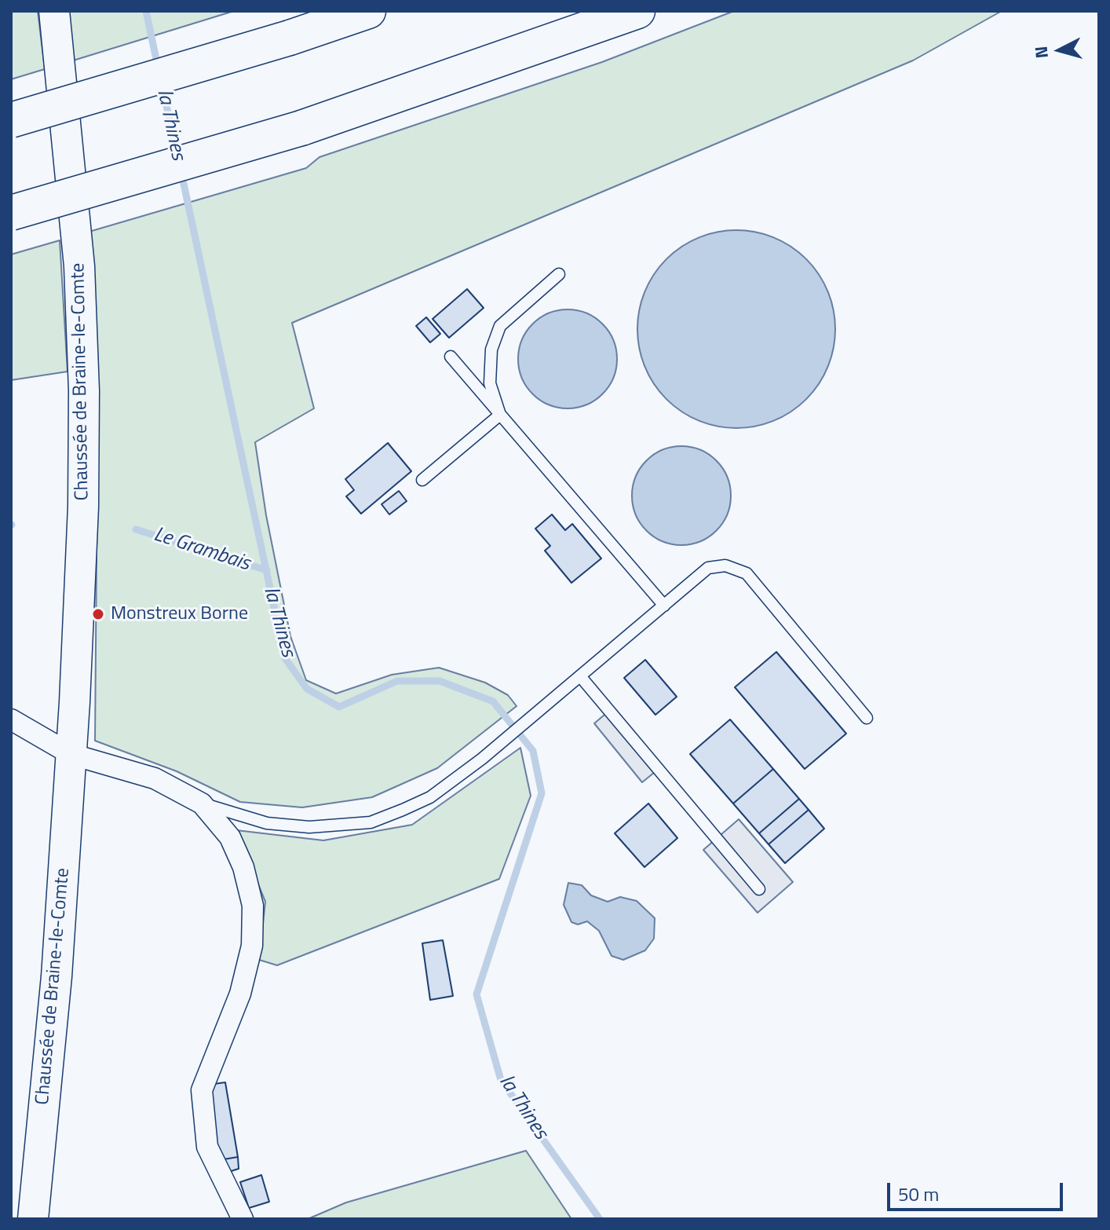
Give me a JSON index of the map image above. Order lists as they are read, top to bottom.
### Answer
{
  "streets": {
    "main road": ["Chaussée de Braine-le-Comte"]
  },
  "water": ["la Thines", "Le Grambais"],
  "places": ["Monstreux Borne"],
  "scale_bar": "50 m",
  "north": "left"
}
